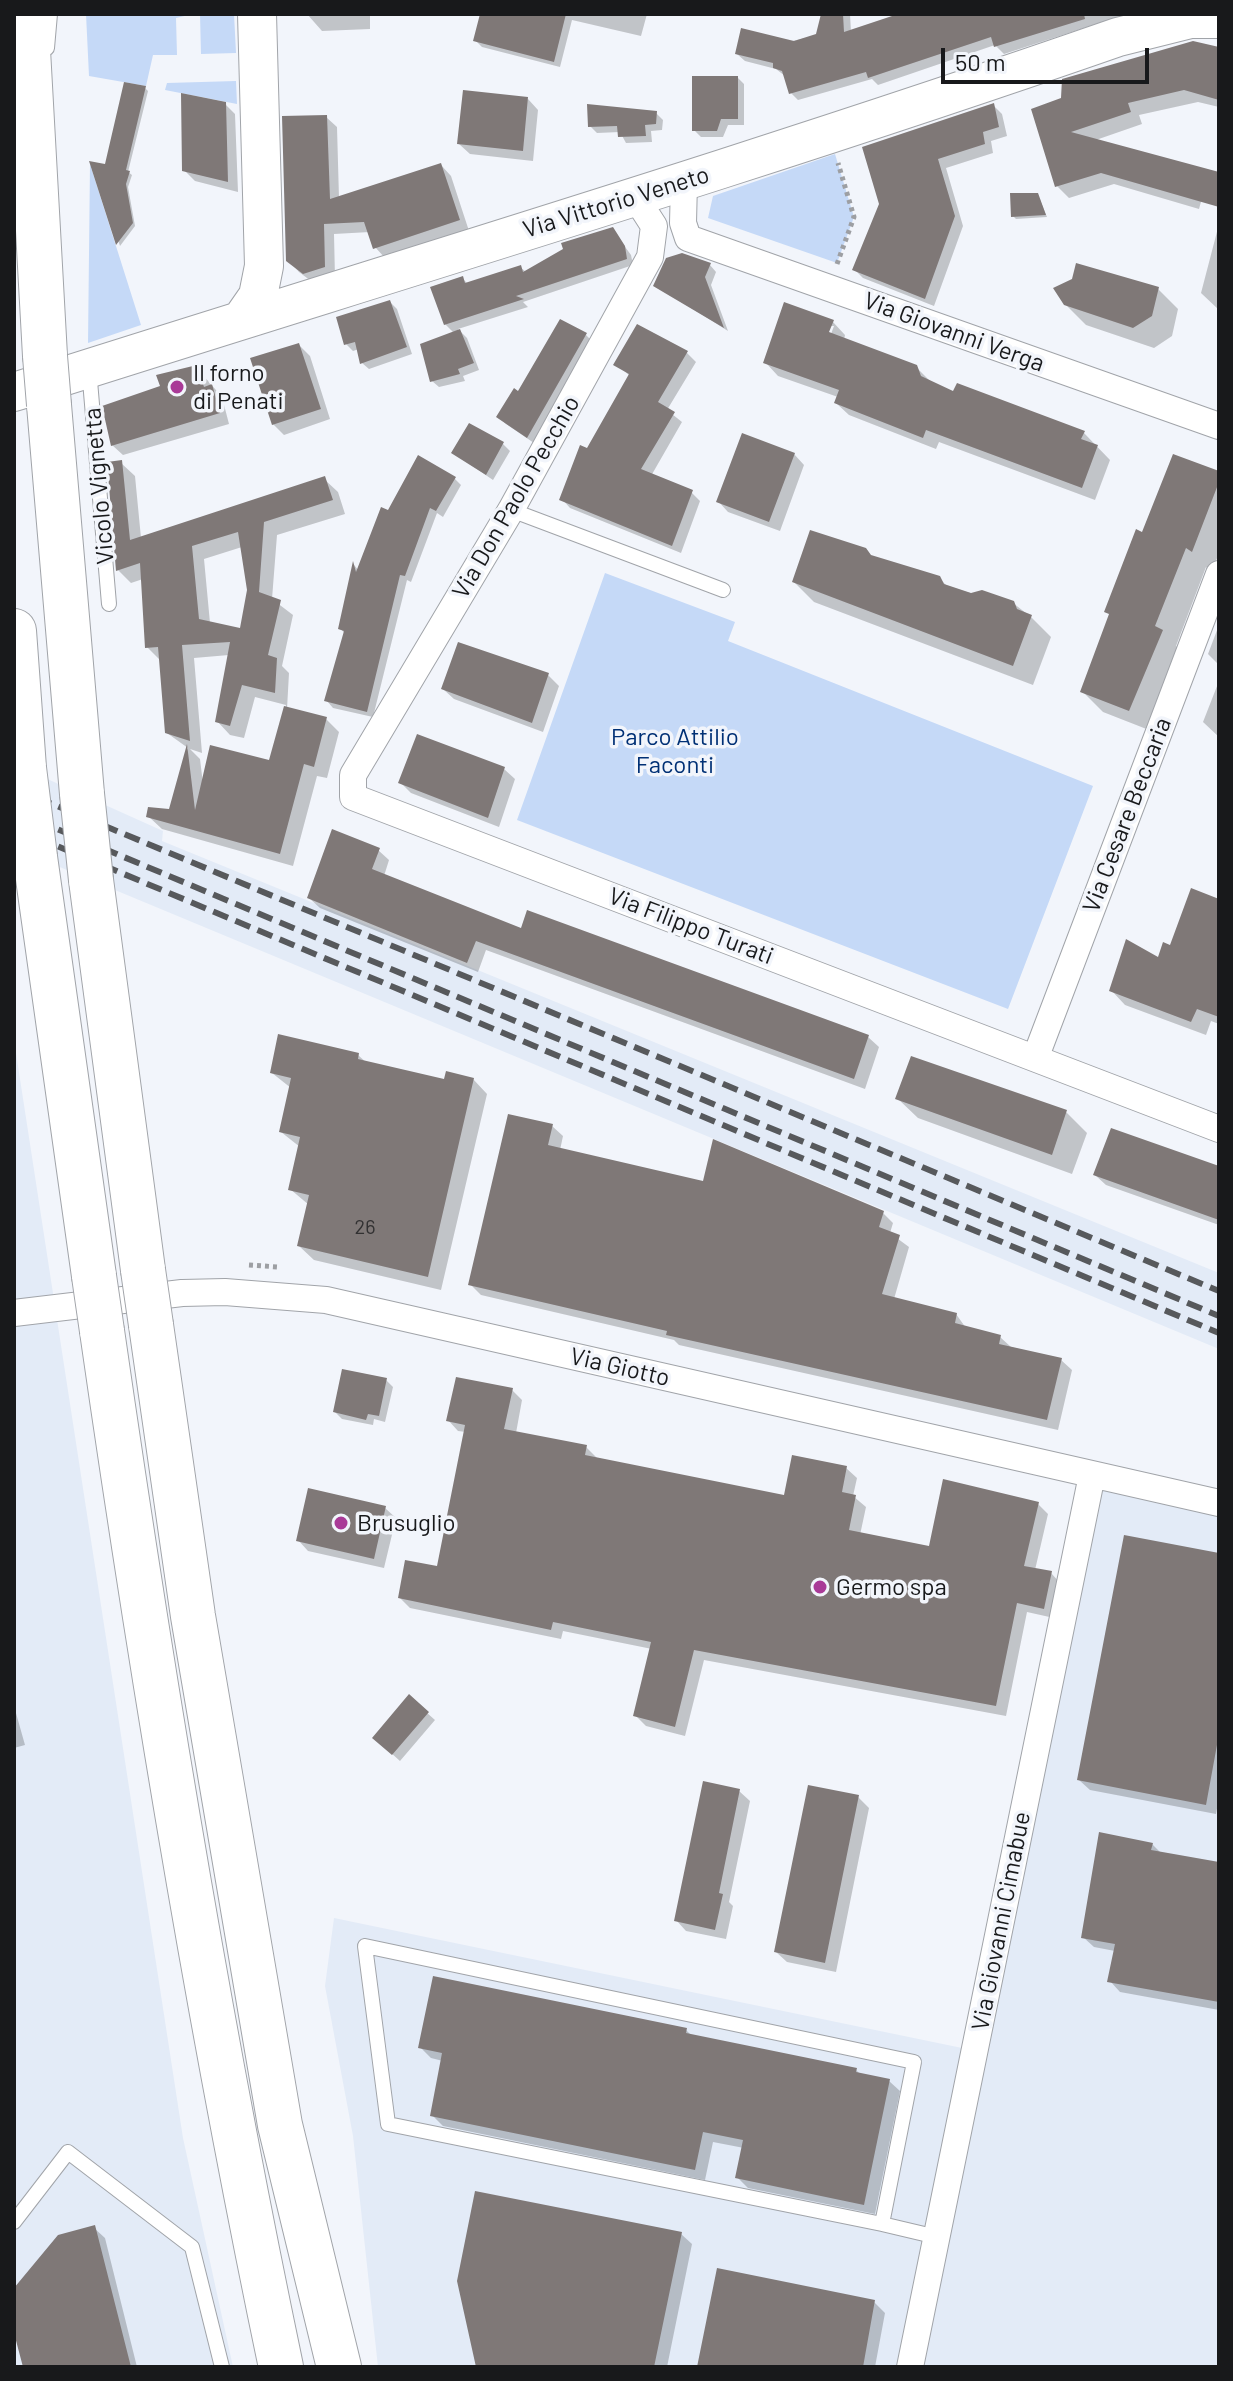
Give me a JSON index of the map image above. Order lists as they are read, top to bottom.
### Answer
{
  "streets": {
    "street": [
      "Via Vittorio Veneto",
      "Via Giovanni Verga",
      "Via Don Paolo Pecchio",
      "Via Cesare Beccaria",
      "Via Filippo Turati",
      "Via Giotto",
      "Via Giovanni Cimabue"
    ],
    "lane": ["Vicolo Vignetta"]
  },
  "crossings": [
    ["Via Vittorio Veneto", "Vicolo Vignetta"],
    ["Via Vittorio Veneto", "Via Don Paolo Pecchio"],
    ["Via Don Paolo Pecchio", "Via Filippo Turati"],
    ["Via Cesare Beccaria", "Via Filippo Turati"],
    ["Via Giotto", "Via Giovanni Cimabue"]
  ],
  "parks": ["Parco Attilio Faconti"],
  "places": ["Il forno di Penati", "Brusuglio", "Germo spa"],
  "house_numbers": ["26"],
  "scale_bar": "50 m"
}
